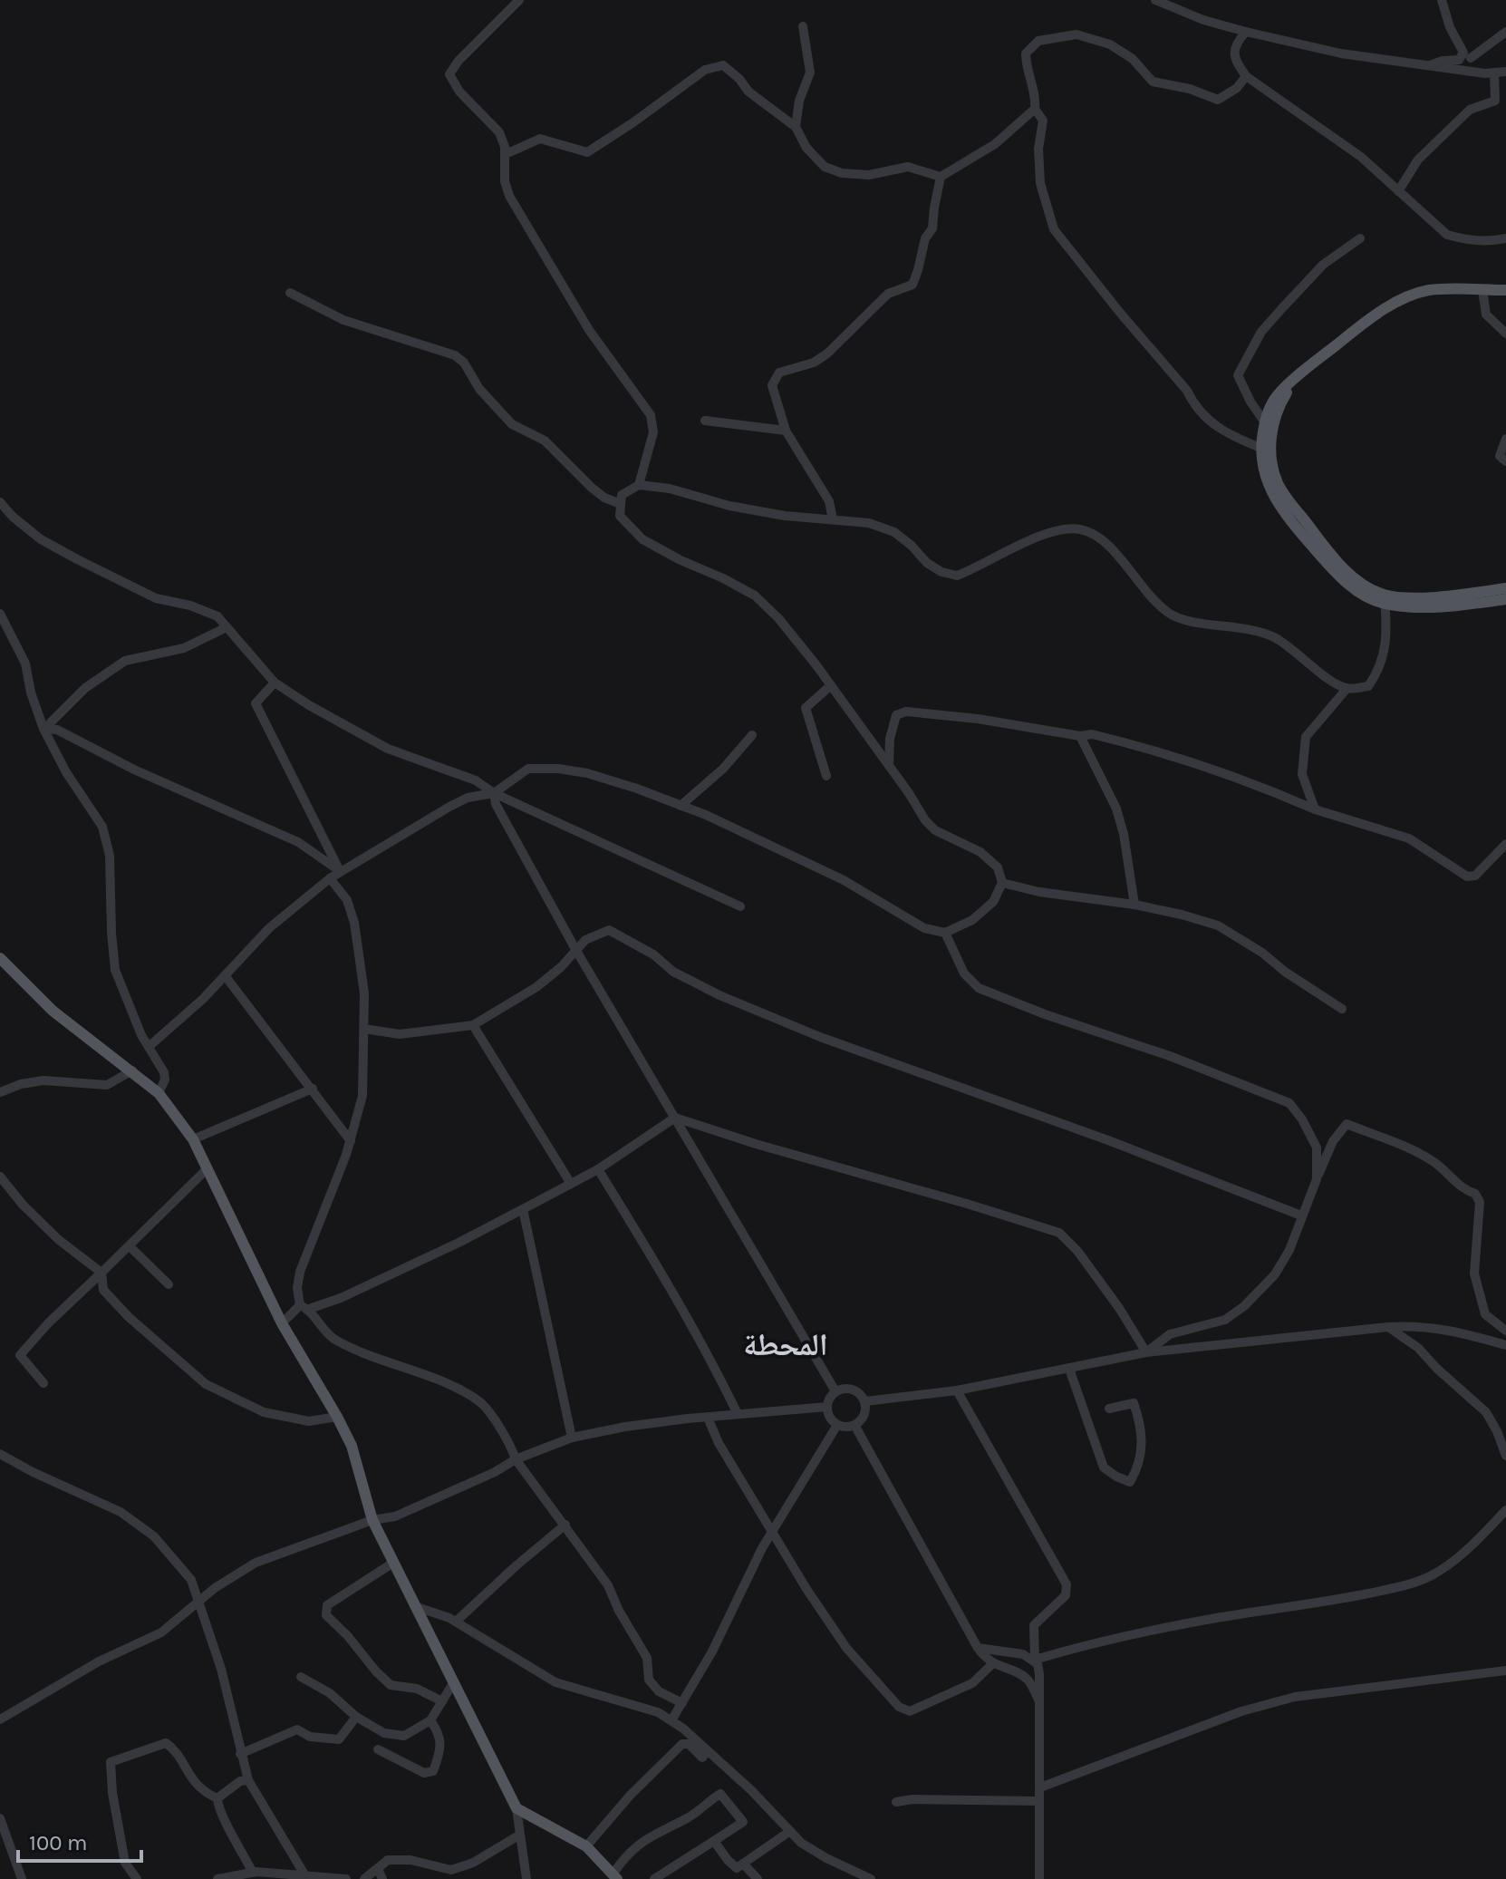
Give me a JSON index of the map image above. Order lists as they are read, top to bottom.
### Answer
{
  "districts": ["المحطة"],
  "scale_bar": "100 m"
}
